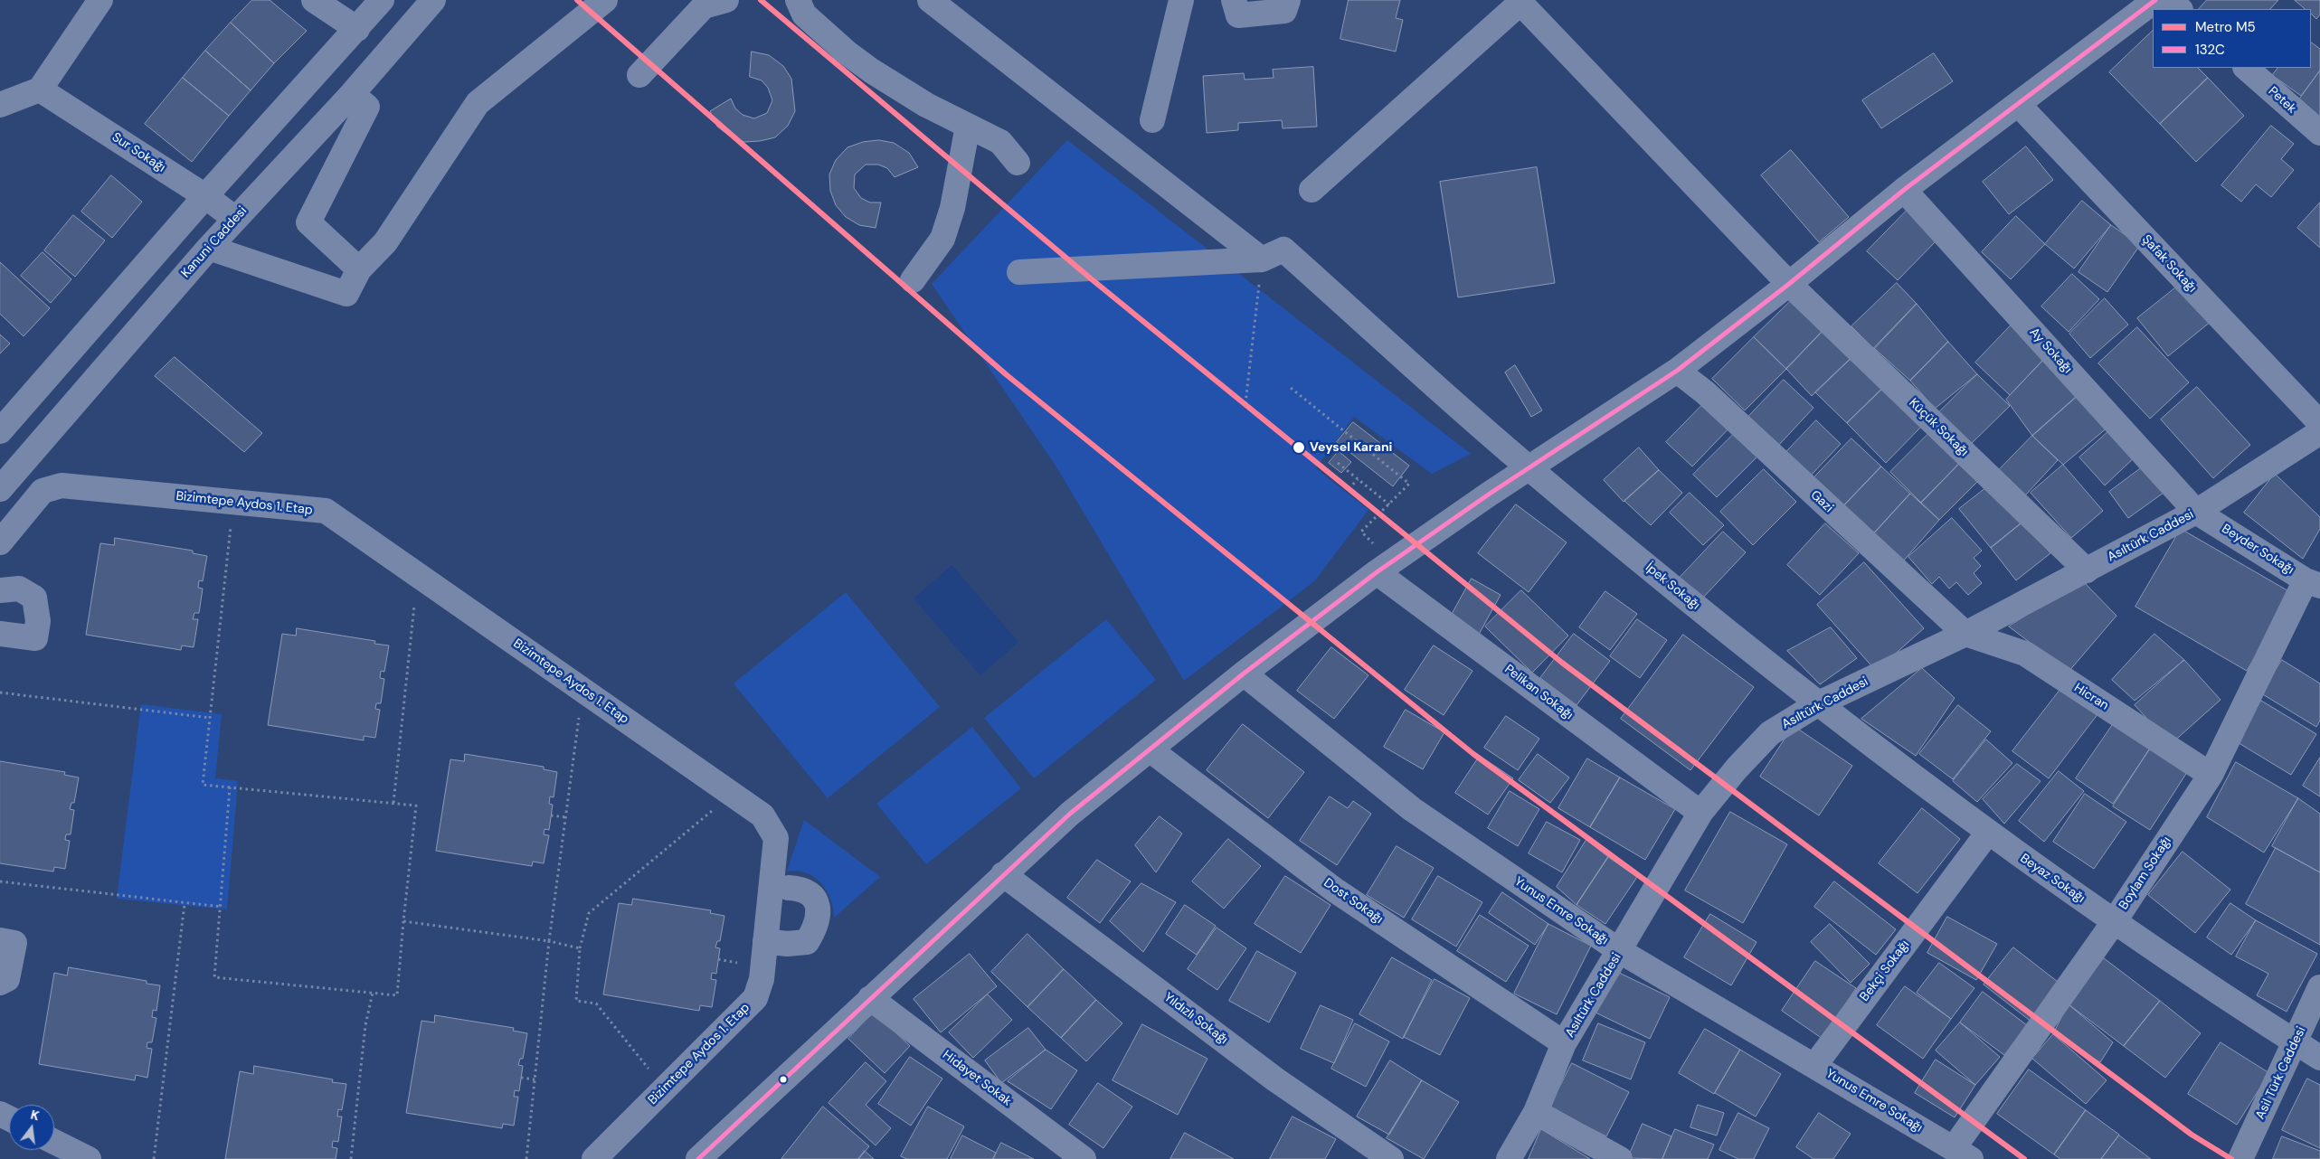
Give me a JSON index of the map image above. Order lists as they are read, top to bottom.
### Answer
{
  "streets": {
    "main road": ["Asil Türk Caddesi"],
    "street": [
      "Petek",
      "Sur Sokağı",
      "Kanuni Caddesi",
      "Şafak Sokağı",
      "Ay Sokağı",
      "Küçük Sokağı",
      "Gazi",
      "Bizimtepe Aydos 1. Etap",
      "Asıltürk Caddesi",
      "Beyder Sokağı",
      "İpek Sokağı",
      "Pelikan Sokağı",
      "Hicran",
      "Boylam Sokağı",
      "Beyaz Sokağı",
      "Dost Sokağı",
      "Yunus Emre Sokağı",
      "Bekçi Sokağı",
      "Yıldızlı Sokağı",
      "Hidayet Sokak"
    ]
  },
  "crossings": [
    ["Sur Sokağı", "Kanuni Caddesi"],
    ["Ay Sokağı", "Asıltürk Caddesi"],
    ["Ay Sokağı", "Beyder Sokağı"],
    ["Küçük Sokağı", "Asıltürk Caddesi"],
    ["Gazi", "Asıltürk Caddesi"],
    ["Gazi", "Hicran"],
    ["Asıltürk Caddesi", "Beyder Sokağı"],
    ["Asıltürk Caddesi", "İpek Sokağı"],
    ["Asıltürk Caddesi", "Pelikan Sokağı"],
    ["Asıltürk Caddesi", "Hicran"],
    ["Asıltürk Caddesi", "Beyaz Sokağı"],
    ["Asıltürk Caddesi", "Dost Sokağı"],
    ["Asıltürk Caddesi", "Yunus Emre Sokağı"],
    ["Beyder Sokağı", "Boylam Sokağı"],
    ["İpek Sokağı", "Beyaz Sokağı"],
    ["Hicran", "Boylam Sokağı"],
    ["Boylam Sokağı", "Beyaz Sokağı"],
    ["Boylam Sokağı", "Yunus Emre Sokağı"],
    ["Beyaz Sokağı", "Bekçi Sokağı"],
    ["Beyaz Sokağı", "Asil Türk Caddesi"],
    ["Yunus Emre Sokağı", "Bekçi Sokağı"]
  ],
  "places": ["Veysel Karani"],
  "lines": ["metro line M5", "transit line 132C"],
  "legend": ["Metro M5", "132C"],
  "north": "top"
}
